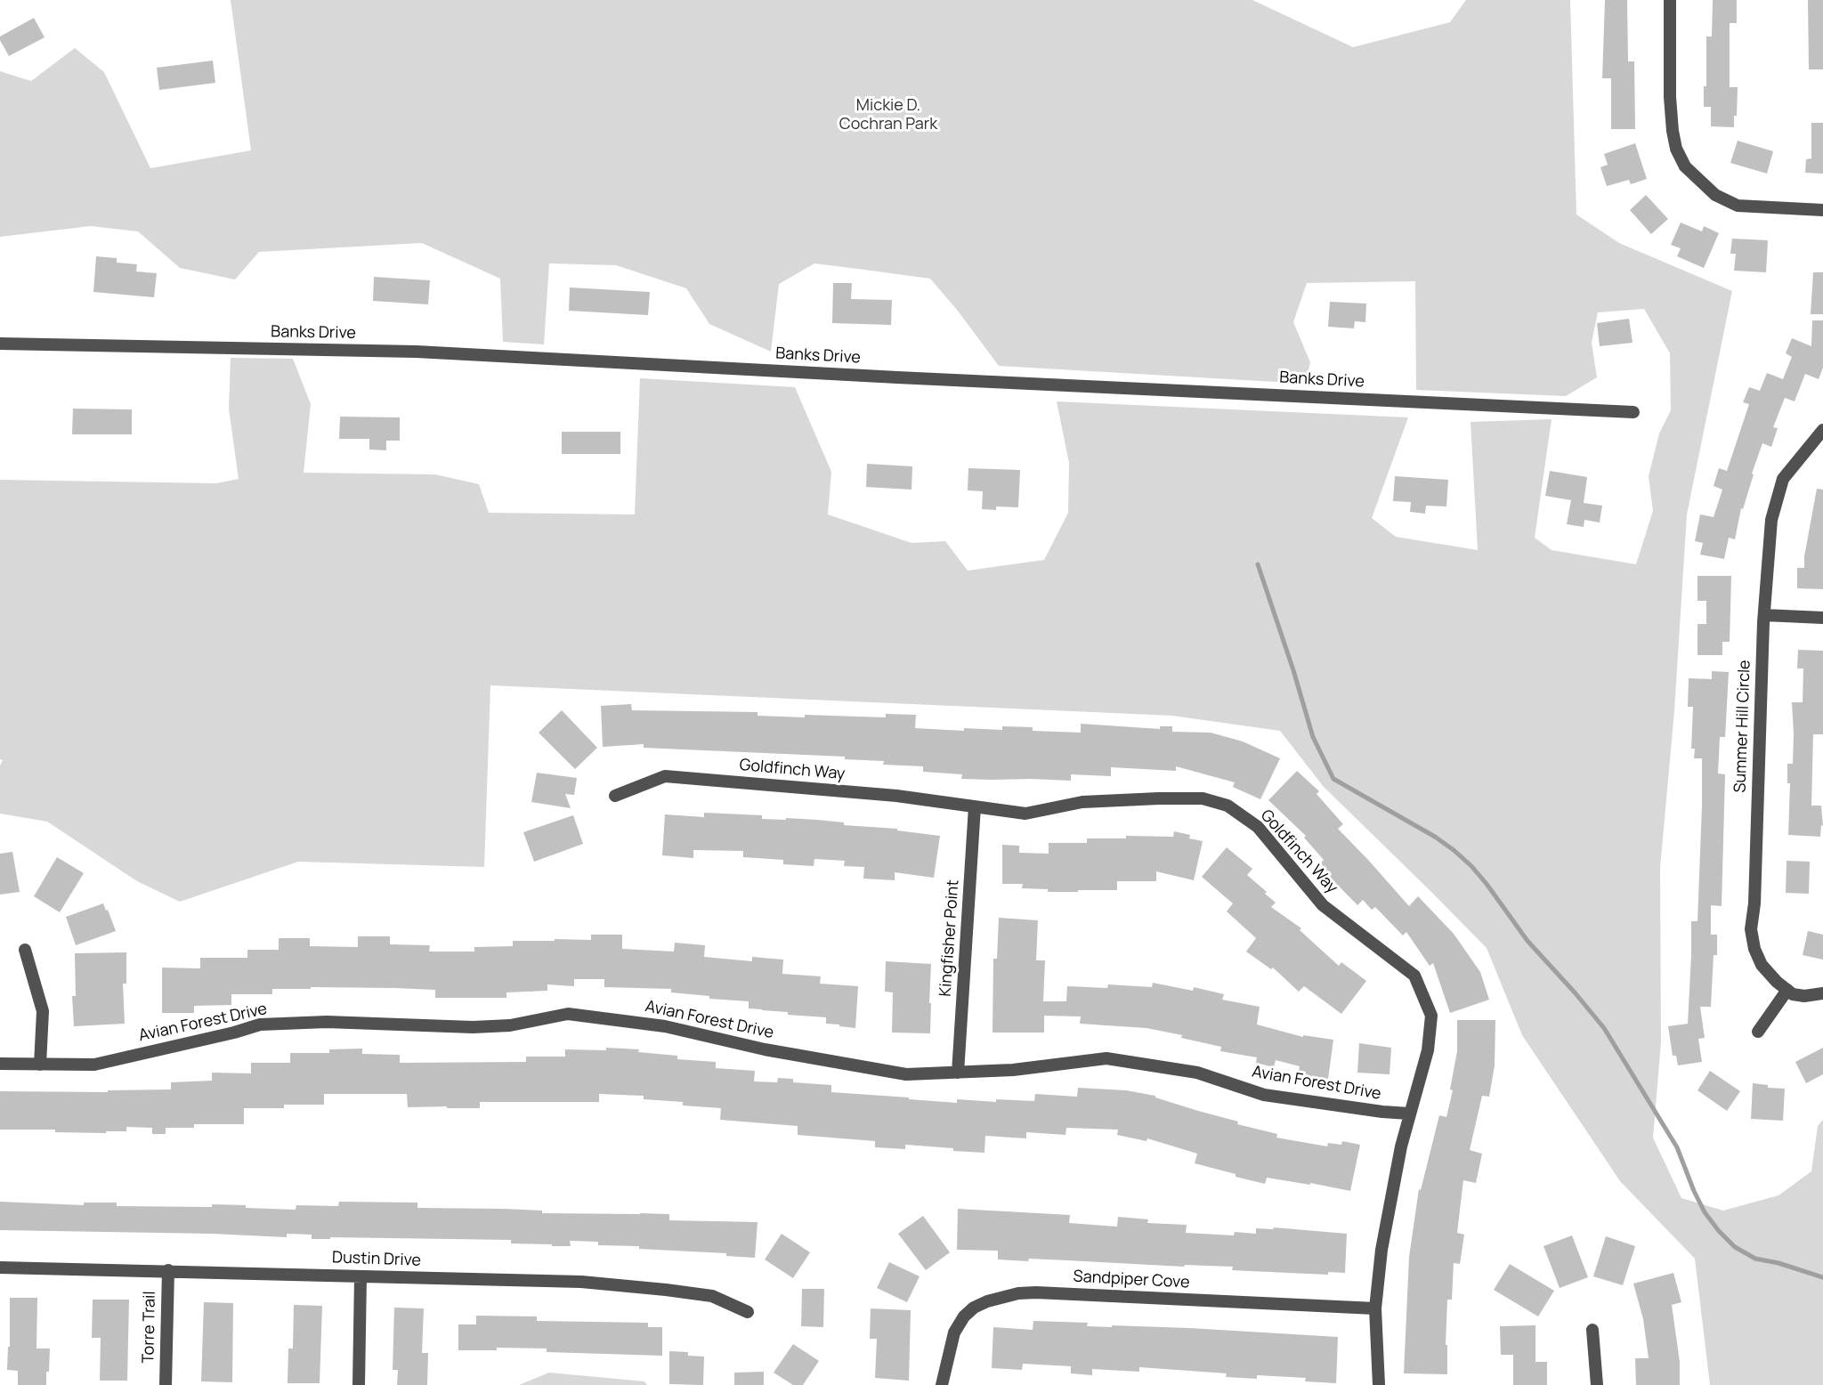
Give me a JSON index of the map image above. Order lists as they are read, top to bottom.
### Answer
{
  "streets": {
    "street": [
      "Banks Drive",
      "Summer Hill Circle",
      "Goldfinch Way",
      "Kingfisher Point",
      "Avian Forest Drive",
      "Dustin Drive",
      "Sandpiper Cove",
      "Torre Trail"
    ]
  },
  "crossings": [
    ["Goldfinch Way", "Kingfisher Point"],
    ["Goldfinch Way", "Avian Forest Drive"],
    ["Goldfinch Way", "Sandpiper Cove"],
    ["Kingfisher Point", "Avian Forest Drive"],
    ["Dustin Drive", "Torre Trail"]
  ],
  "parks": ["Mickie D. Cochran Park"]
}
